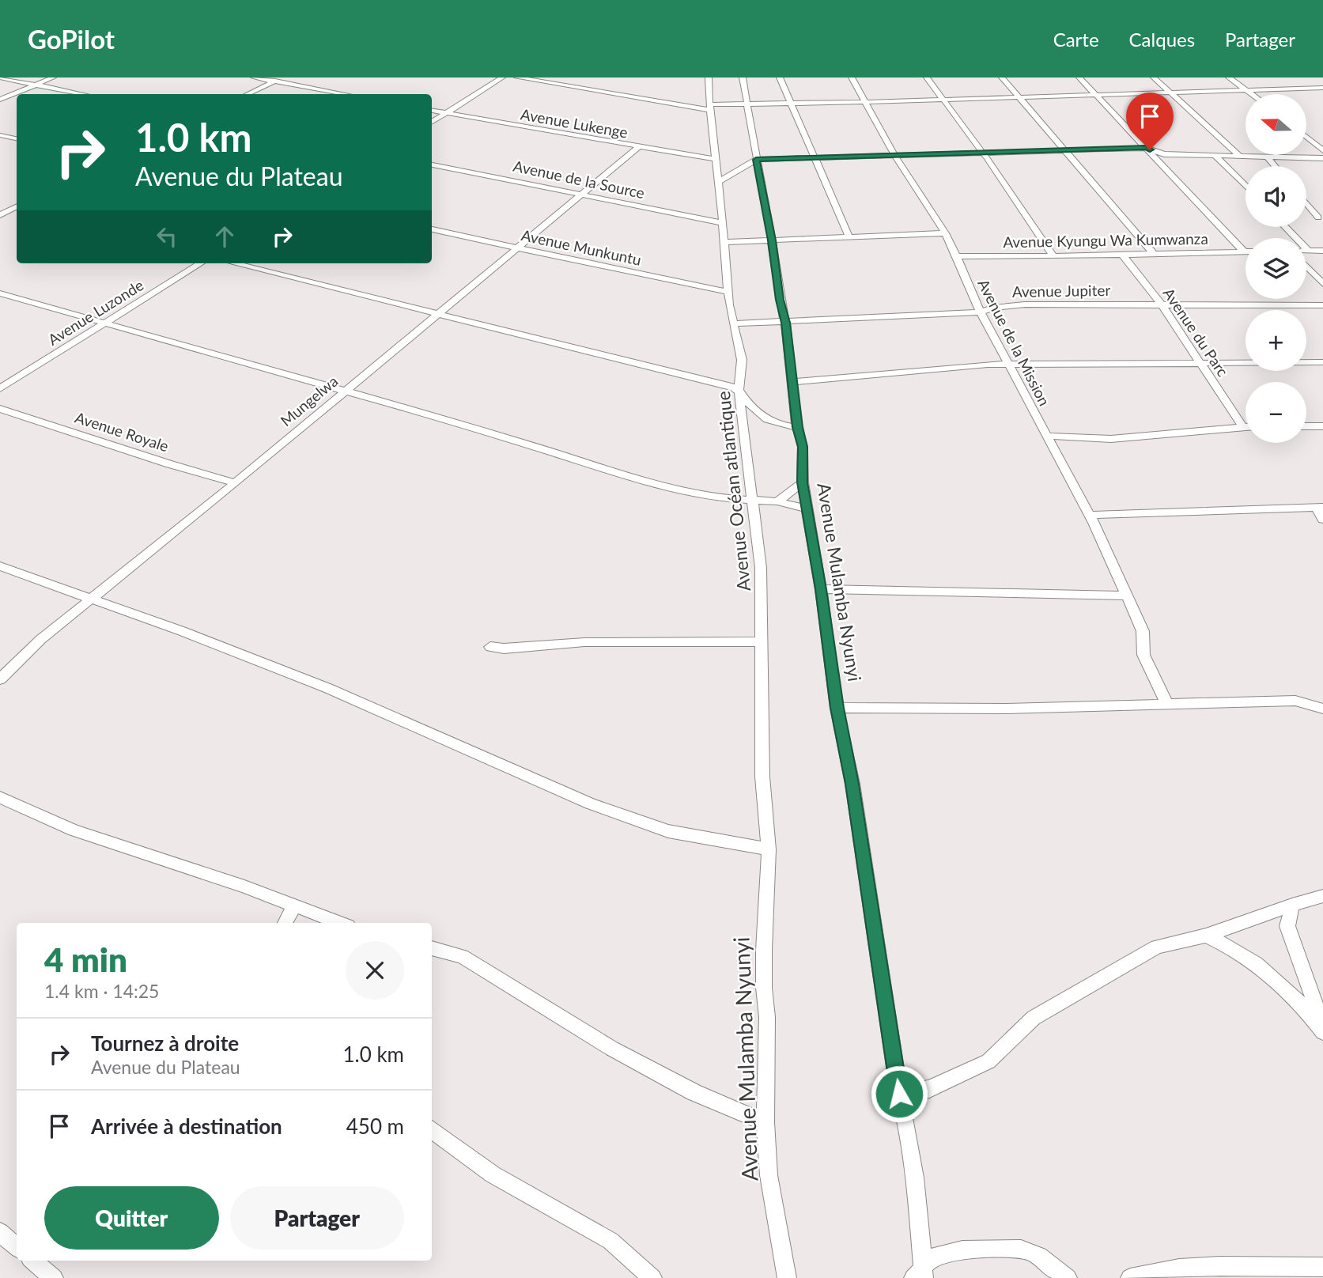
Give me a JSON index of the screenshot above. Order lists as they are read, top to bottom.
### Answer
{
  "streets": {
    "street": [
      "Avenue Lukenge",
      "Avenue de la Source",
      "Avenue Kyungu Wa Kumwanza",
      "Avenue Munkuntu",
      "Avenue Jupiter",
      "Avenue Luzonde",
      "Avenue du Parc",
      "Avenue de la Mission",
      "Mungelwa",
      "Avenue Royale",
      "Avenue Océan atlantique",
      "Avenue Mulamba Nyunyi"
    ]
  },
  "crossings": [
    ["Avenue Lukenge", "Mungelwa"],
    ["Avenue Lukenge", "Avenue Océan atlantique"],
    ["Avenue de la Source", "Mungelwa"],
    ["Avenue de la Source", "Avenue Océan atlantique"],
    ["Avenue Kyungu Wa Kumwanza", "Avenue du Parc"],
    ["Avenue Kyungu Wa Kumwanza", "Avenue de la Mission"],
    ["Avenue Munkuntu", "Mungelwa"],
    ["Avenue Munkuntu", "Avenue Océan atlantique"],
    ["Avenue Jupiter", "Avenue du Parc"],
    ["Avenue Jupiter", "Avenue de la Mission"],
    ["Avenue Jupiter", "Avenue Océan atlantique"],
    ["Avenue Jupiter", "Avenue Mulamba Nyunyi"],
    ["Mungelwa", "Avenue Royale"],
    ["Avenue Océan atlantique", "Avenue Mulamba Nyunyi"]
  ],
  "north": "left",
  "page": {
    "header": "GoPilot",
    "nav": ["Carte", "Calques", "Partager"],
    "map_buttons": ["+", "−"],
    "turn": ["1.0 km", "Avenue du Plateau"],
    "heading": ["4 min", "1.4 km · 14:25"],
    "list": [
      {
        "name": "Tournez à droite",
        "note": "Avenue du Plateau",
        "value": "1.0 km"
      },
      {
        "name": "Arrivée à destination",
        "value": "450 m"
      }
    ],
    "buttons": ["Quitter", "Partager"]
  }
}
